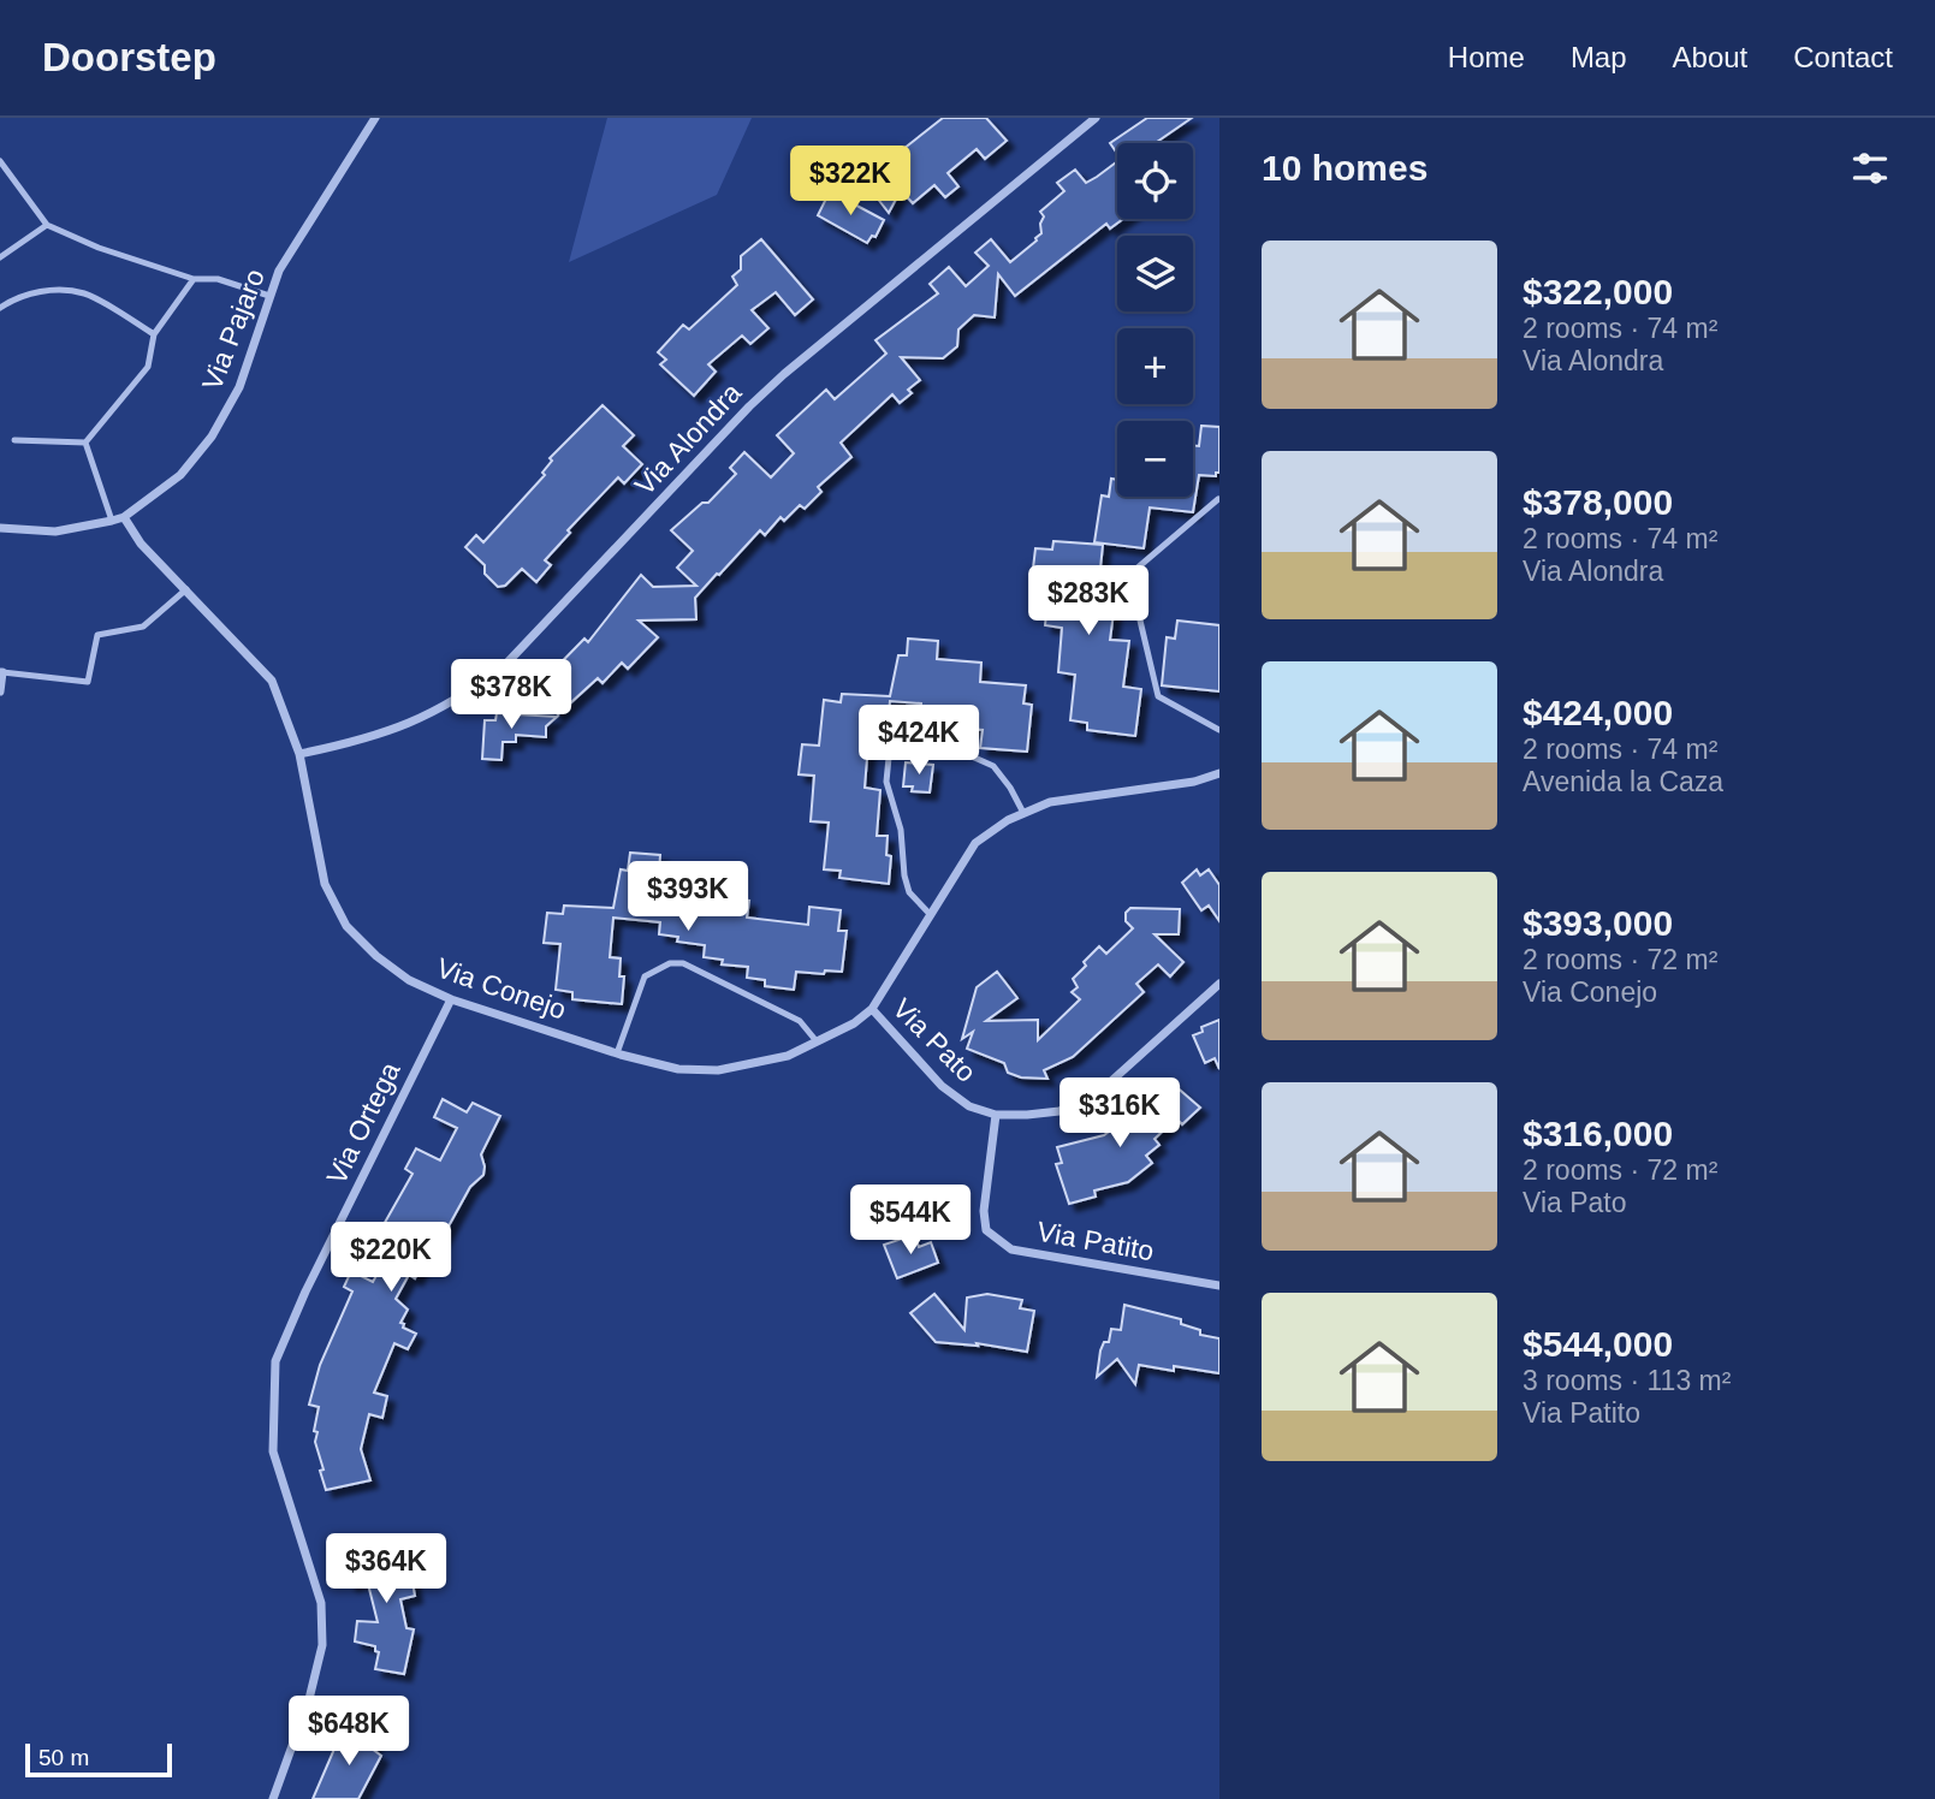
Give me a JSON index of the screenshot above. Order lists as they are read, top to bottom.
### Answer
{
  "streets": {
    "street": [
      "Via Pajaro",
      "Via Alondra",
      "Via Conejo",
      "Via Pato",
      "Via Ortega",
      "Via Patito"
    ]
  },
  "crossings": [
    ["Via Pajaro", "Via Conejo"],
    ["Via Alondra", "Via Conejo"],
    ["Via Conejo", "Via Pato"],
    ["Via Conejo", "Via Ortega"],
    ["Via Pato", "Via Patito"]
  ],
  "scale_bar": "50 m",
  "page": {
    "header": "Doorstep",
    "nav": [
      "Home",
      "Map",
      "About",
      "Contact"
    ],
    "heading": "10 homes",
    "map_buttons": ["+", "−"],
    "price": [
      "$322K",
      "$283K",
      "$378K",
      "$424K",
      "$393K",
      "$316K",
      "$544K",
      "$220K",
      "$364K",
      "$648K"
    ],
    "list": [
      {
        "name": "$322,000",
        "note": "2 rooms · 74 m² · Via Alondra"
      },
      {
        "name": "$378,000",
        "note": "2 rooms · 74 m² · Via Alondra"
      },
      {
        "name": "$424,000",
        "note": "2 rooms · 74 m² · Avenida la Caza"
      },
      {
        "name": "$393,000",
        "note": "2 rooms · 72 m² · Via Conejo"
      },
      {
        "name": "$316,000",
        "note": "2 rooms · 72 m² · Via Pato"
      },
      {
        "name": "$544,000",
        "note": "3 rooms · 113 m² · Via Patito"
      }
    ],
    "scale": "50 m"
  }
}
